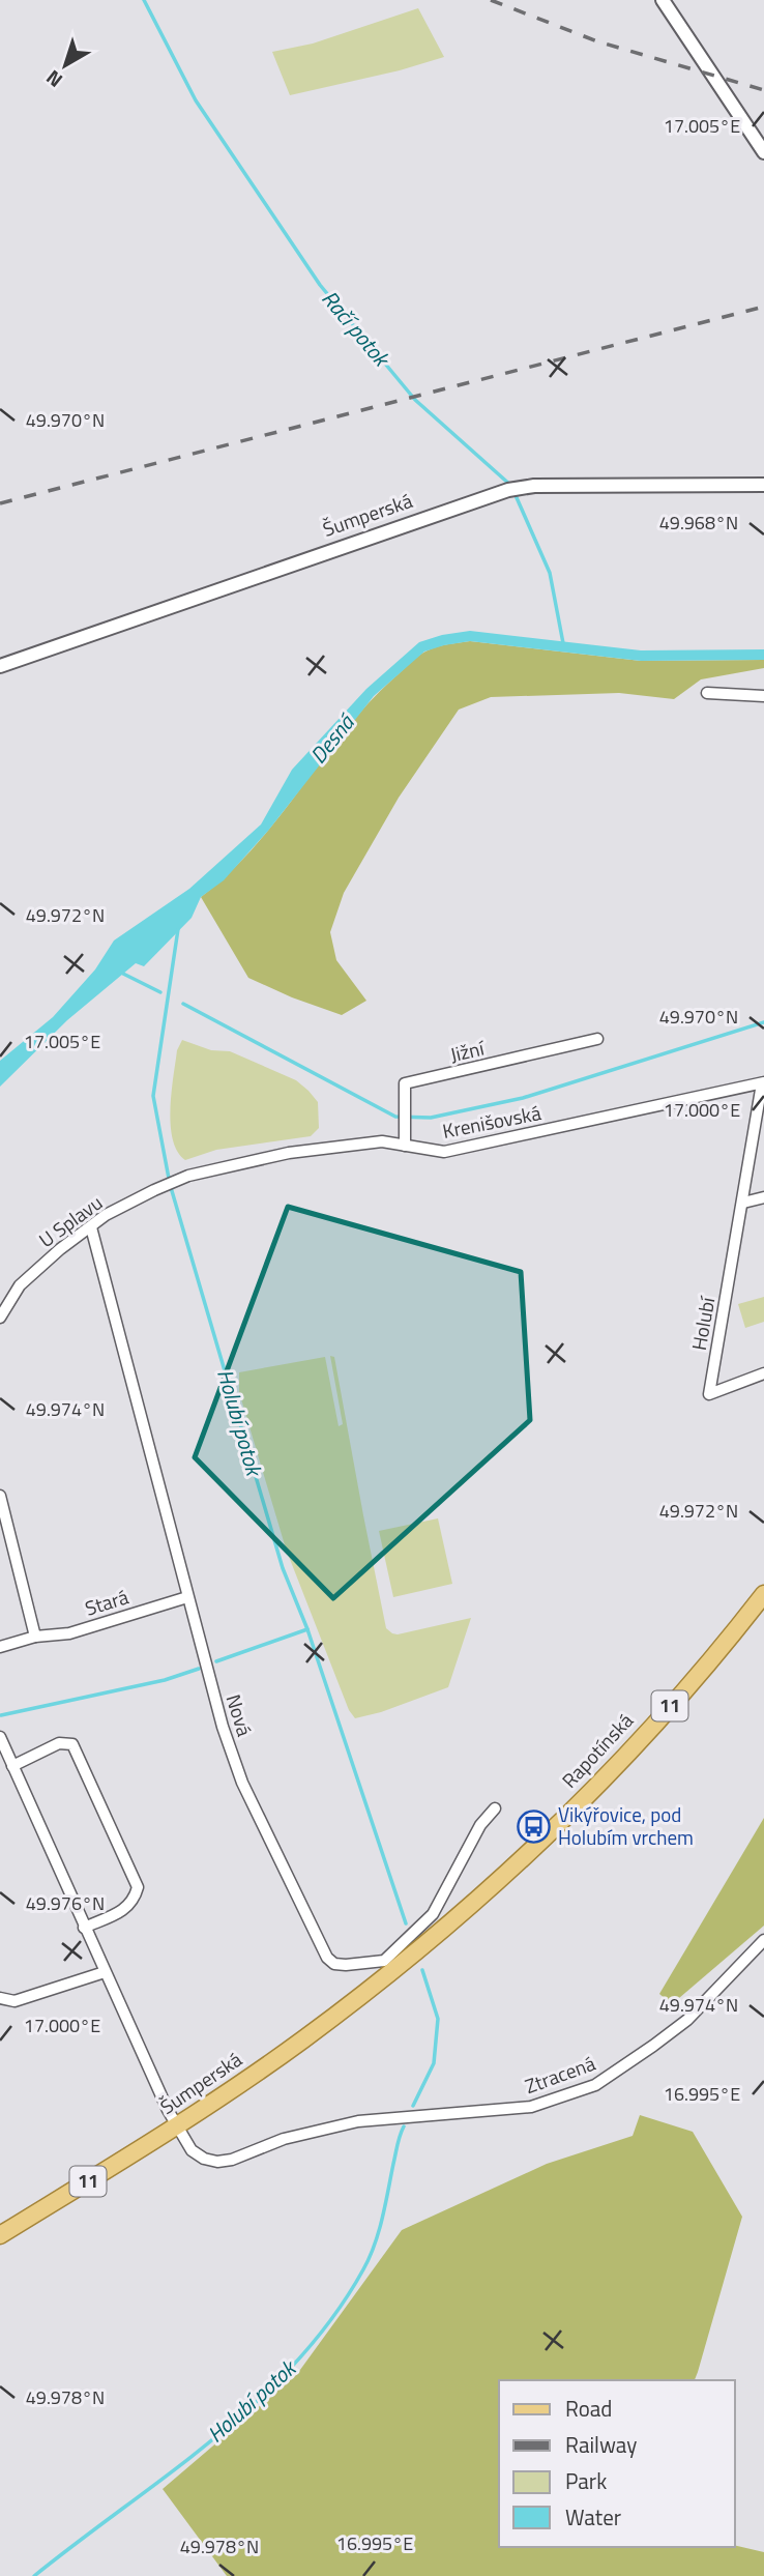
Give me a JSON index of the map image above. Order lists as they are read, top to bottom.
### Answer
{
  "streets": {
    "main road": ["Šumperská", "11", "Rapotínská"],
    "street": [
      "Jižní",
      "Krenišovská",
      "U Splavu",
      "Holubí",
      "Stará",
      "Nová",
      "Ztracená"
    ]
  },
  "crossings": [
    ["Šumperská", "Rapotínská"],
    ["Šumperská", "Ztracená"],
    ["Jižní", "Krenišovská"],
    ["Krenišovská", "U Splavu"],
    ["U Splavu", "Nová"],
    ["Stará", "Nová"]
  ],
  "water": ["Račí potok", "Desná", "Holubí potok"],
  "places": {
    "bus stop": ["Vikýřovice, pod Holubím vrchem"]
  },
  "legend": [
    "Road",
    "Railway",
    "Park",
    "Water"
  ],
  "north": "bottom left",
  "coordinates": [
    "17.005°E",
    "49.970°N",
    "49.968°N",
    "49.972°N",
    "17.000°E",
    "49.974°N",
    "49.976°N",
    "16.995°E",
    "49.978°N"
  ]
}
